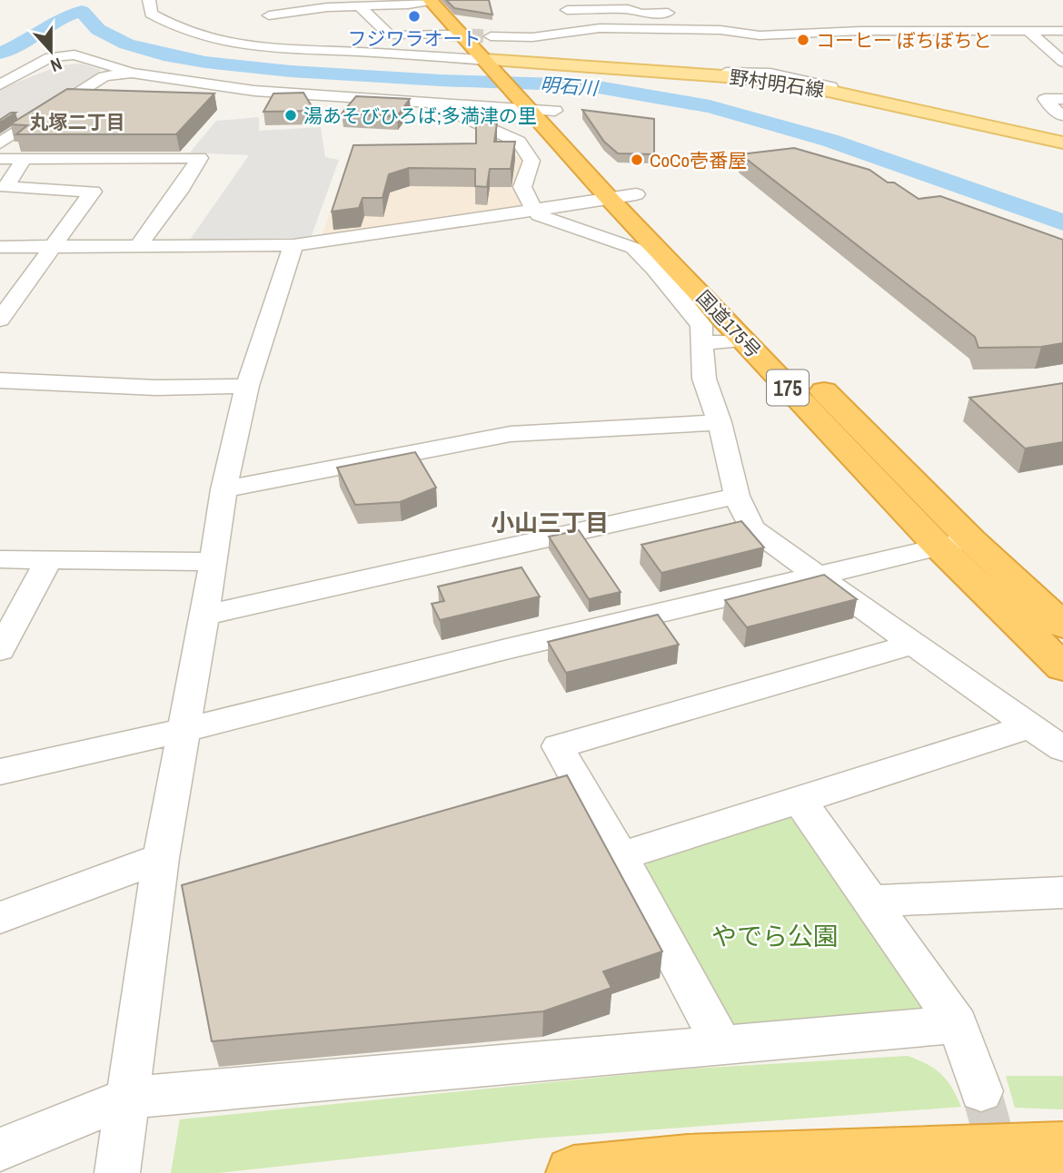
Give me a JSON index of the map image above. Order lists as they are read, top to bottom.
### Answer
{
  "streets": {
    "highway": ["国道175号", "175"],
    "main road": ["野村明石線"]
  },
  "crossings": [
    ["野村明石線", "国道175号"]
  ],
  "districts": ["丸塚二丁目", "小山三丁目"],
  "water": ["明石川"],
  "parks": ["やでら公園"],
  "places": [
    "フジワラオート",
    "コーヒー ぼちぼちと",
    "湯あそびひろば;多満津の里",
    "CoCo壱番屋"
  ],
  "north": "bottom"
}
